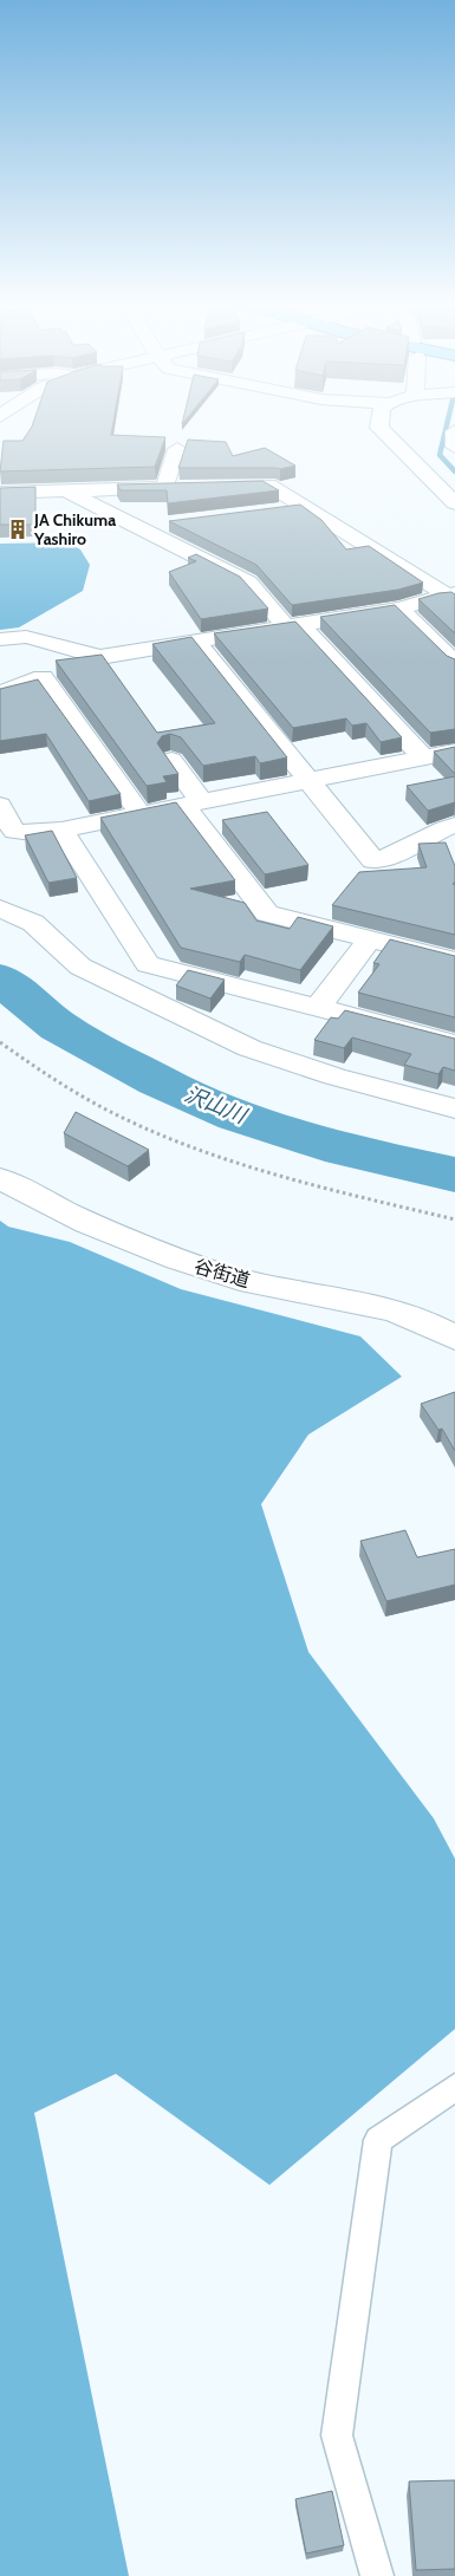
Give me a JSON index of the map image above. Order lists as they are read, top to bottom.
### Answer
{
  "streets": {
    "street": ["谷街道"]
  },
  "water": ["沢山川"],
  "places": {
    "building": ["JA Chikuma Yashiro"]
  }
}
